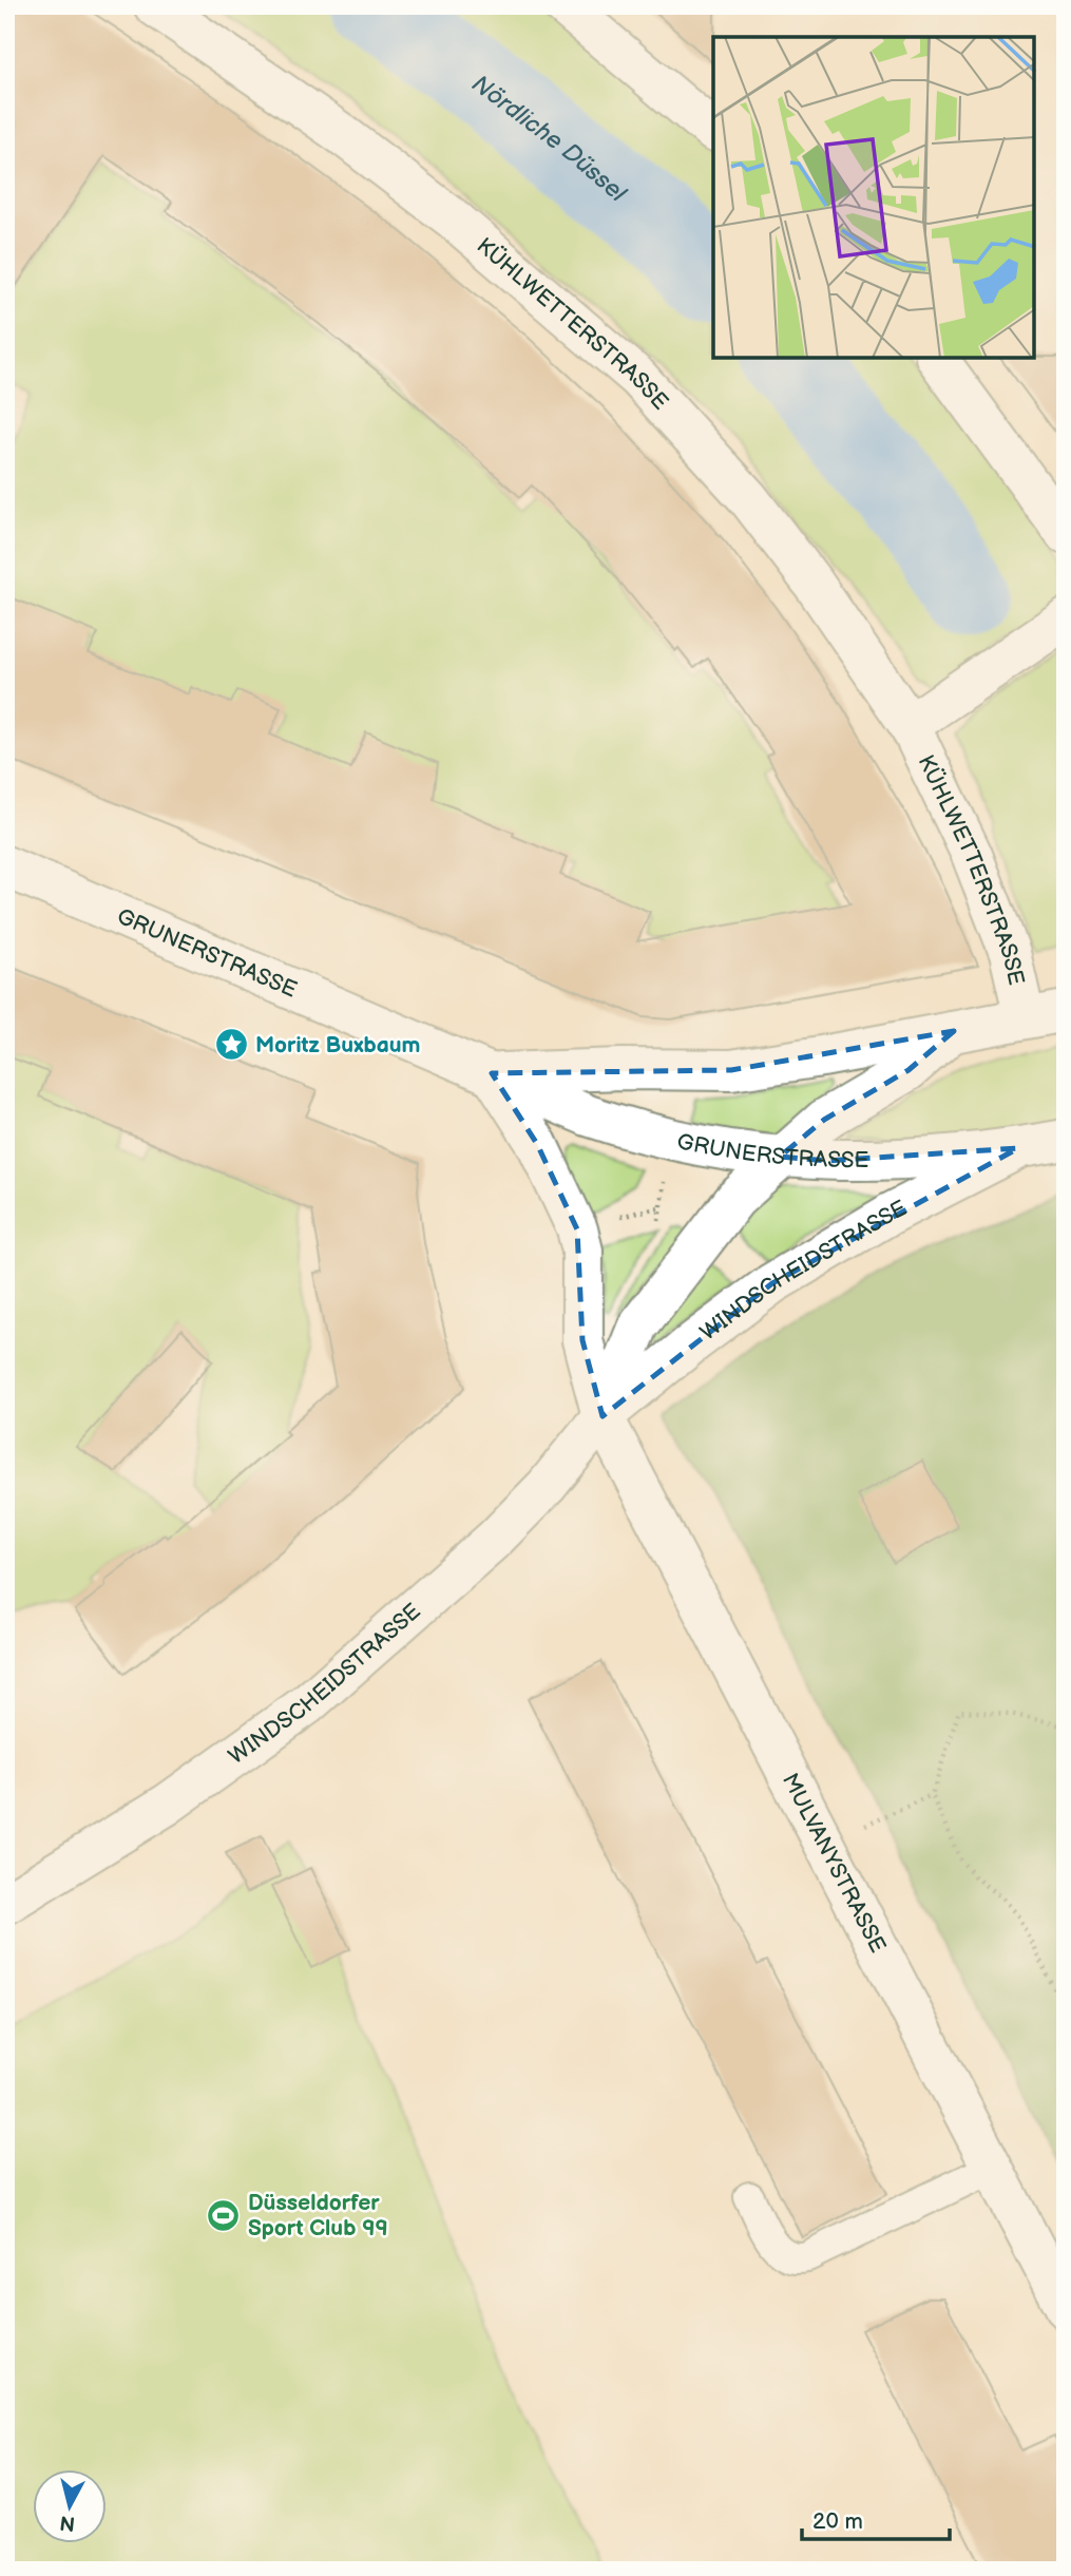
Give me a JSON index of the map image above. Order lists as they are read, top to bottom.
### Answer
{
  "streets": {
    "main road": [
      "KÜHLWETTERSTRASSE",
      "GRUNERSTRASSE",
      "WINDSCHEIDSTRASSE",
      "MULVANYSTRASSE"
    ]
  },
  "crossings": [
    ["KÜHLWETTERSTRASSE", "GRUNERSTRASSE"],
    ["GRUNERSTRASSE", "WINDSCHEIDSTRASSE"],
    ["WINDSCHEIDSTRASSE", "MULVANYSTRASSE"]
  ],
  "water": ["Nördliche Düssel"],
  "places": {
    "place": ["Moritz Buxbaum"],
    "sports": ["Düsseldorfer Sport Club 99"]
  },
  "scale_bar": "20 m",
  "north": "bottom"
}
